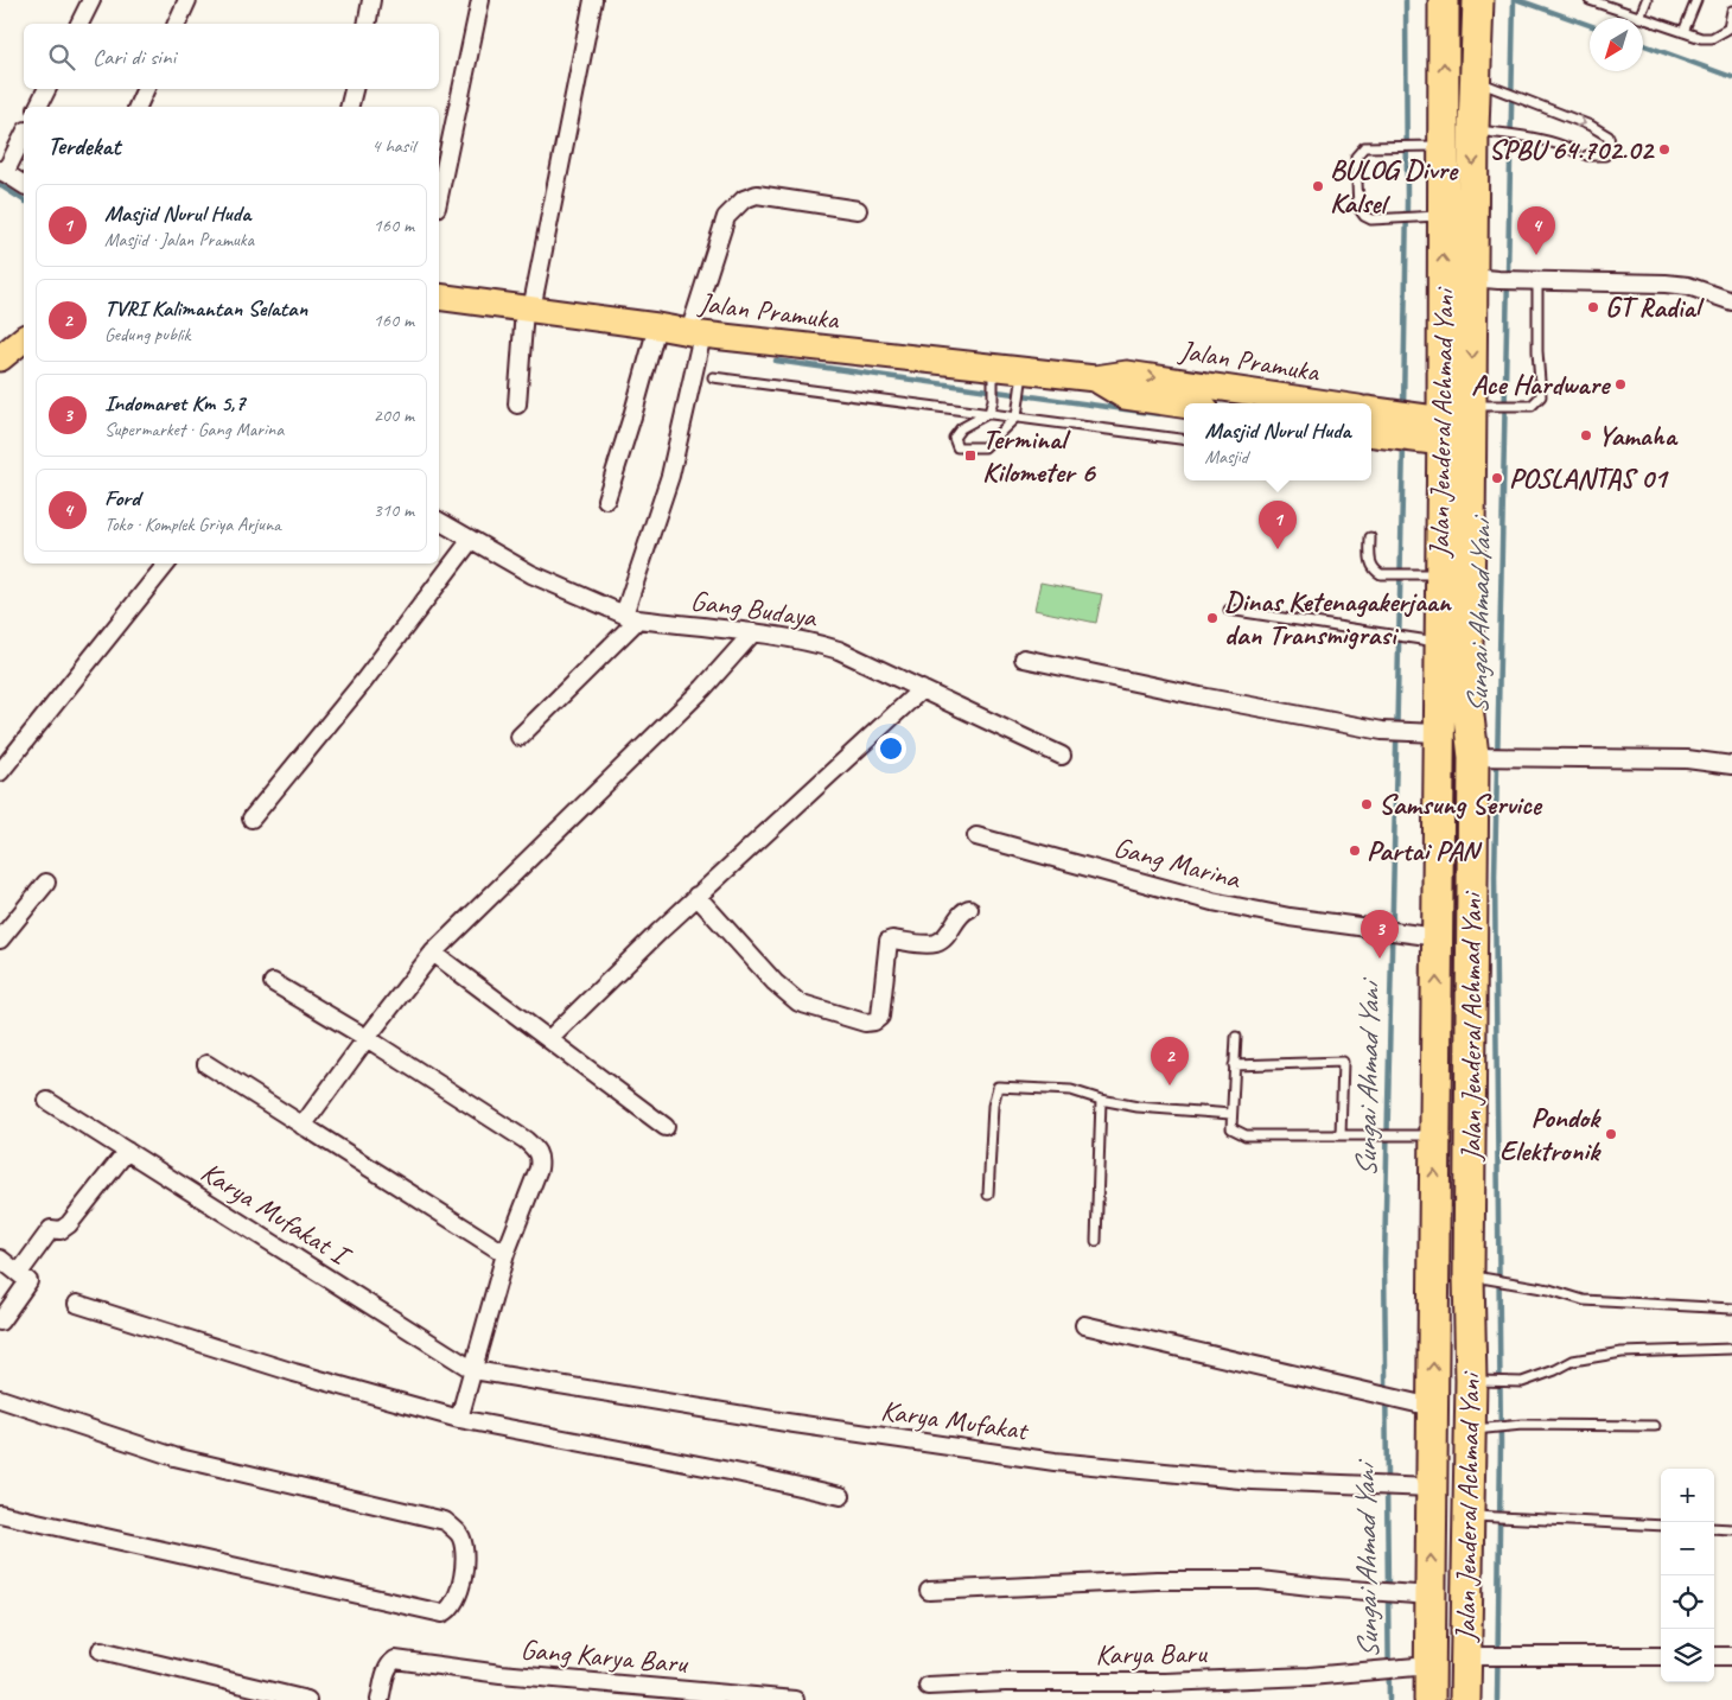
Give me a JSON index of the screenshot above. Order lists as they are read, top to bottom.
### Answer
{
  "streets": {
    "highway": ["Jalan Jenderal Achmad Yani"],
    "main road": ["Jalan Pramuka"],
    "street": [
      "Gang Budaya",
      "Gang Marina",
      "Karya Mufakat I",
      "Karya Mufakat",
      "Karya Baru",
      "Gang Karya Baru"
    ]
  },
  "crossings": [
    ["Jalan Jenderal Achmad Yani", "Gang Marina"],
    ["Jalan Jenderal Achmad Yani", "Karya Mufakat"],
    ["Jalan Jenderal Achmad Yani", "Karya Baru"],
    ["Karya Mufakat I", "Karya Mufakat"]
  ],
  "water": ["Sungai Ahmad Yani"],
  "places": {
    "other": [
      "SPBU 64.702.02",
      "BULOG Divre Kalsel",
      "GT Radial",
      "Ace Hardware",
      "Yamaha",
      "POSLANTAS 01",
      "Dinas Ketenagakerjaan dan Transmigrasi",
      "Samsung Service",
      "Partai PAN",
      "Pondok Elektronik"
    ],
    "transit": ["Terminal Kilometer 6"]
  },
  "north": "bottom left",
  "page": {
    "search": "Cari di sini",
    "heading": ["Terdekat", "4 hasil"],
    "list": [
      {
        "mark": "1",
        "name": "Masjid Nurul Huda",
        "note": "Masjid · Jalan Pramuka",
        "value": "160 m"
      },
      {
        "mark": "2",
        "name": "TVRI Kalimantan Selatan",
        "note": "Gedung publik",
        "value": "160 m"
      },
      {
        "mark": "3",
        "name": "Indomaret Km 5,7",
        "note": "Supermarket · Gang Marina",
        "value": "200 m"
      },
      {
        "mark": "4",
        "name": "Ford",
        "note": "Toko · Komplek Griya Arjuna",
        "value": "310 m"
      }
    ],
    "pins": [
      "4",
      "1",
      "3",
      "2"
    ],
    "popup": ["Masjid Nurul Huda", "Masjid"],
    "map_buttons": ["+", "−"]
  }
}
